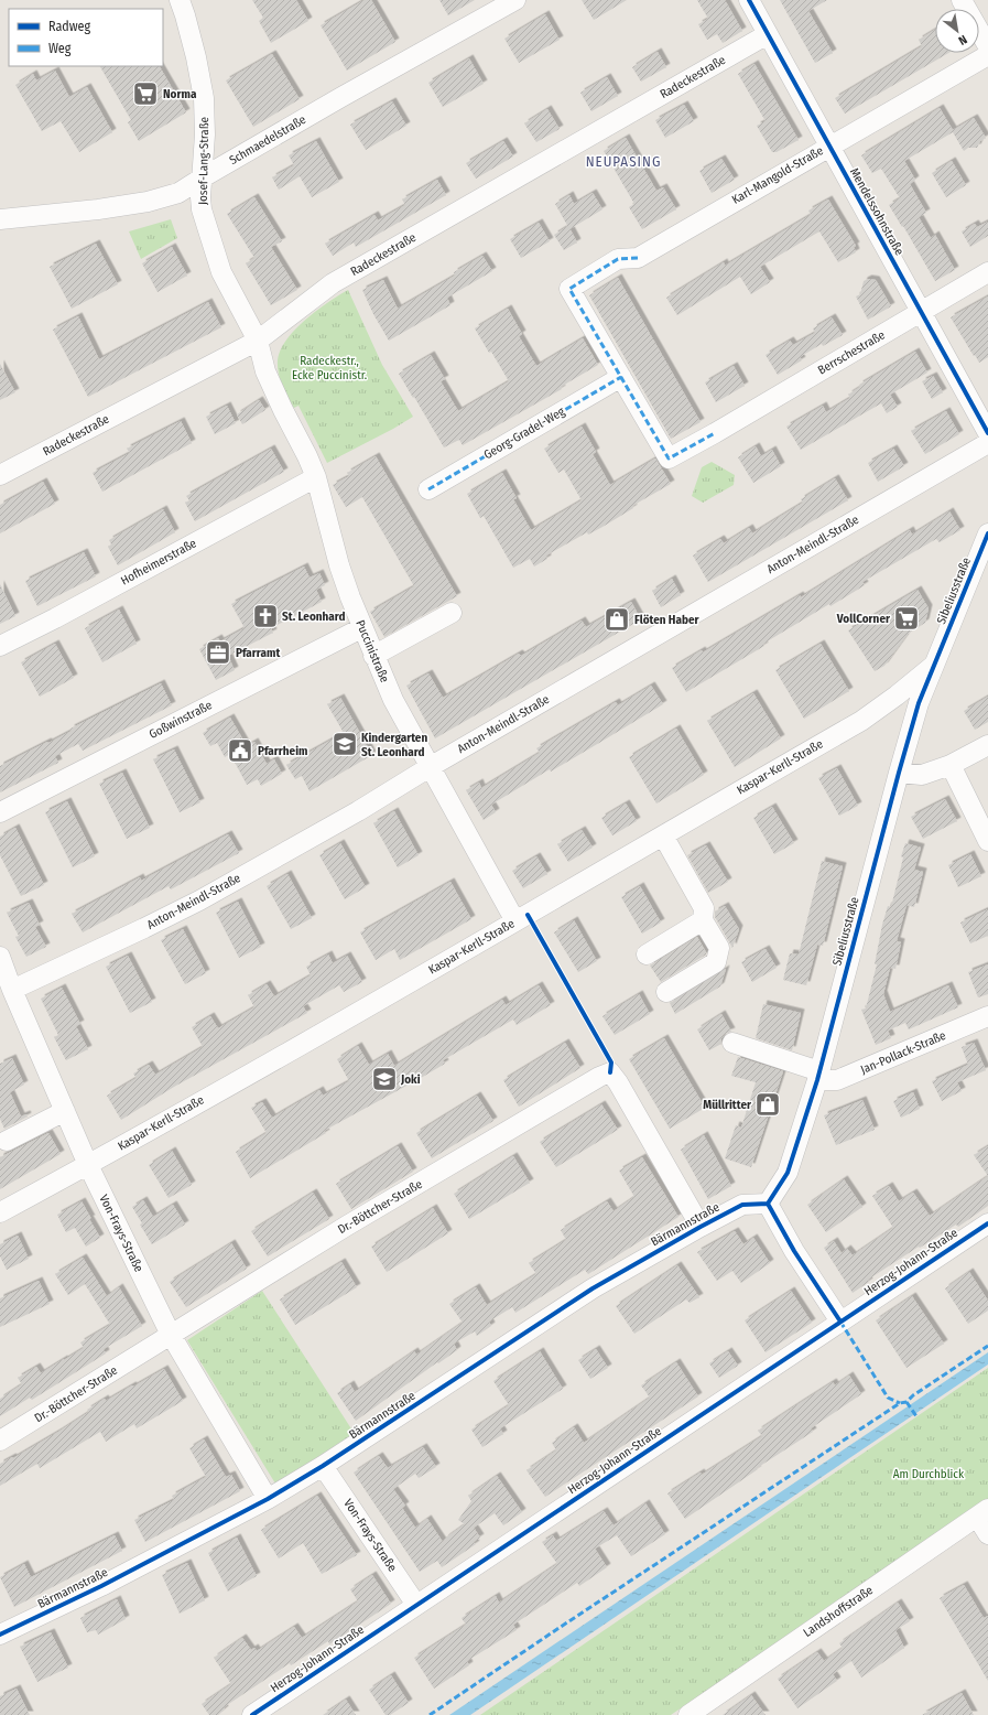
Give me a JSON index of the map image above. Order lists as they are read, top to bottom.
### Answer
{
  "streets": {
    "street": [
      "Radeckestraße",
      "Schmaedelstraße",
      "Josef-Lang-Straße",
      "Karl-Mangold-Straße",
      "Mendelssohnstraße",
      "Berrschestraße",
      "Georg-Gradel-Weg",
      "Anton-Meindl-Straße",
      "Hofheimerstraße",
      "Sibeliusstraße",
      "Puccinistraße",
      "Goßwinstraße",
      "Kaspar-Kerll-Straße",
      "Jan-Pollack-Straße",
      "Dr.-Böttcher-Straße",
      "Bärmannstraße",
      "Von-Frays-Straße",
      "Herzog-Johann-Straße",
      "Landshoffstraße"
    ]
  },
  "crossings": [
    ["Radeckestraße", "Josef-Lang-Straße"],
    ["Radeckestraße", "Mendelssohnstraße"],
    ["Radeckestraße", "Puccinistraße"],
    ["Schmaedelstraße", "Josef-Lang-Straße"],
    ["Josef-Lang-Straße", "Puccinistraße"],
    ["Karl-Mangold-Straße", "Mendelssohnstraße"],
    ["Karl-Mangold-Straße", "Berrschestraße"],
    ["Karl-Mangold-Straße", "Georg-Gradel-Weg"],
    ["Mendelssohnstraße", "Berrschestraße"],
    ["Berrschestraße", "Georg-Gradel-Weg"],
    ["Anton-Meindl-Straße", "Puccinistraße"],
    ["Anton-Meindl-Straße", "Von-Frays-Straße"],
    ["Hofheimerstraße", "Puccinistraße"],
    ["Sibeliusstraße", "Kaspar-Kerll-Straße"],
    ["Sibeliusstraße", "Jan-Pollack-Straße"],
    ["Sibeliusstraße", "Bärmannstraße"],
    ["Puccinistraße", "Goßwinstraße"],
    ["Puccinistraße", "Kaspar-Kerll-Straße"],
    ["Kaspar-Kerll-Straße", "Von-Frays-Straße"],
    ["Dr.-Böttcher-Straße", "Bärmannstraße"],
    ["Dr.-Böttcher-Straße", "Von-Frays-Straße"],
    ["Bärmannstraße", "Von-Frays-Straße"],
    ["Von-Frays-Straße", "Herzog-Johann-Straße"]
  ],
  "districts": ["NEUPASING"],
  "parks": ["Radeckestr., Ecke Puccinistr.", "Am Durchblick"],
  "places": {
    "supermarket": ["Norma", "VollCorner"],
    "church": ["St. Leonhard"],
    "shop": ["Flöten Haber", "Müllritter"],
    "office": ["Pfarramt"],
    "school or university": ["Kindergarten St. Leonhard", "Joki"],
    "public building": ["Pfarrheim"]
  },
  "legend": ["Radweg", "Weg"],
  "north": "bottom right"
}
